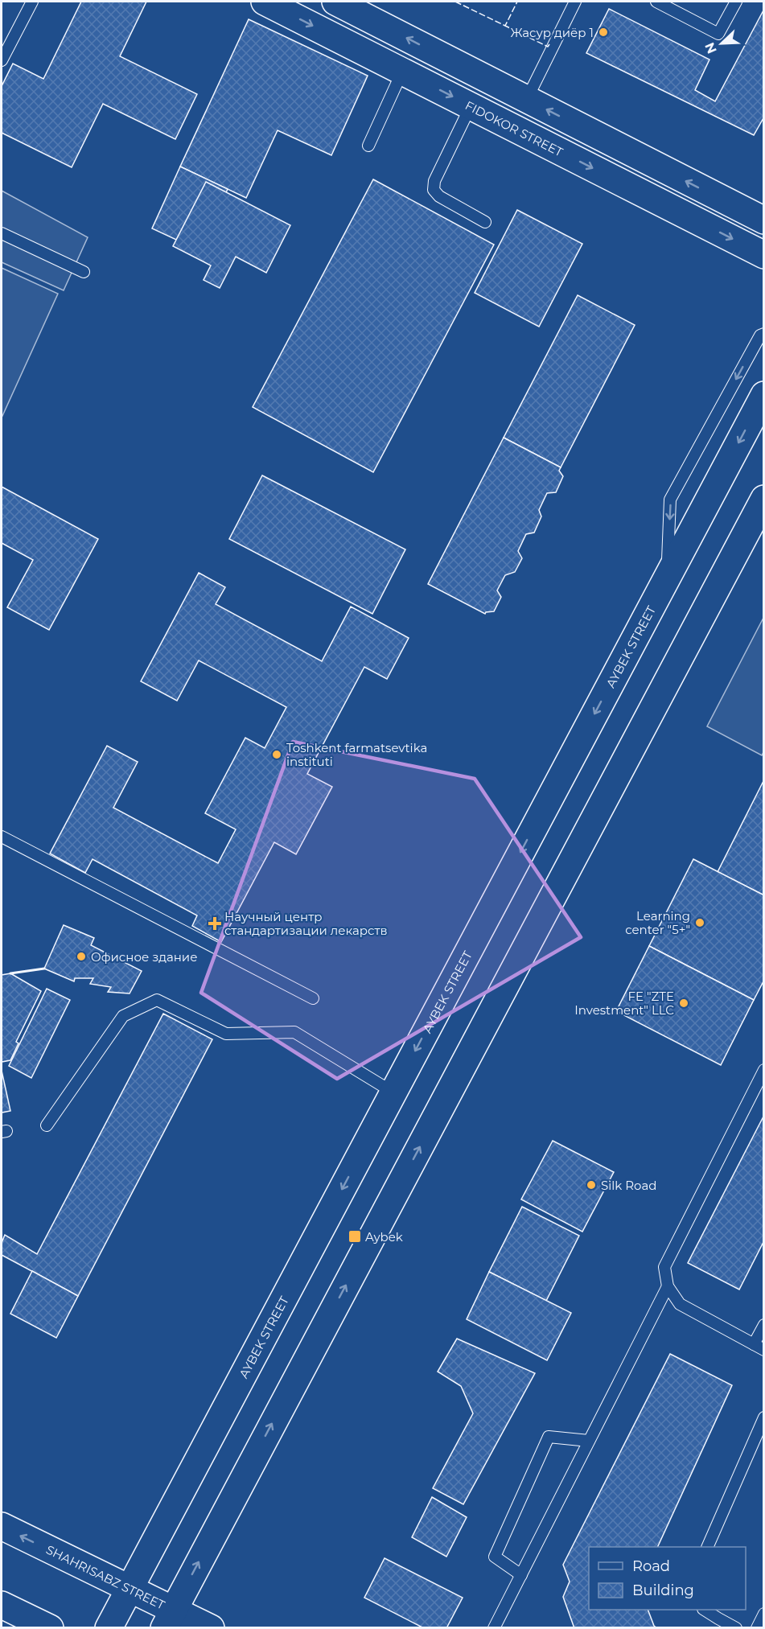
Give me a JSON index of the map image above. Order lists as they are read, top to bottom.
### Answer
{
  "streets": {
    "main road": ["FIDOKOR STREET", "AYBEK STREET", "SHAHRISABZ STREET"]
  },
  "crossings": [
    ["AYBEK STREET", "SHAHRISABZ STREET"]
  ],
  "places": {
    "other": [
      "Жасур диёр 1",
      "Toshkent farmatsevtika instituti",
      "Learning center \"5+\"",
      "Офисное здание",
      "FE \"ZTE Investment\" LLC",
      "Silk Road"
    ],
    "health": ["Научный центр стандартизации лекарств"],
    "transit": ["Aybek"]
  },
  "legend": ["Road", "Building"],
  "north": "bottom left"
}
